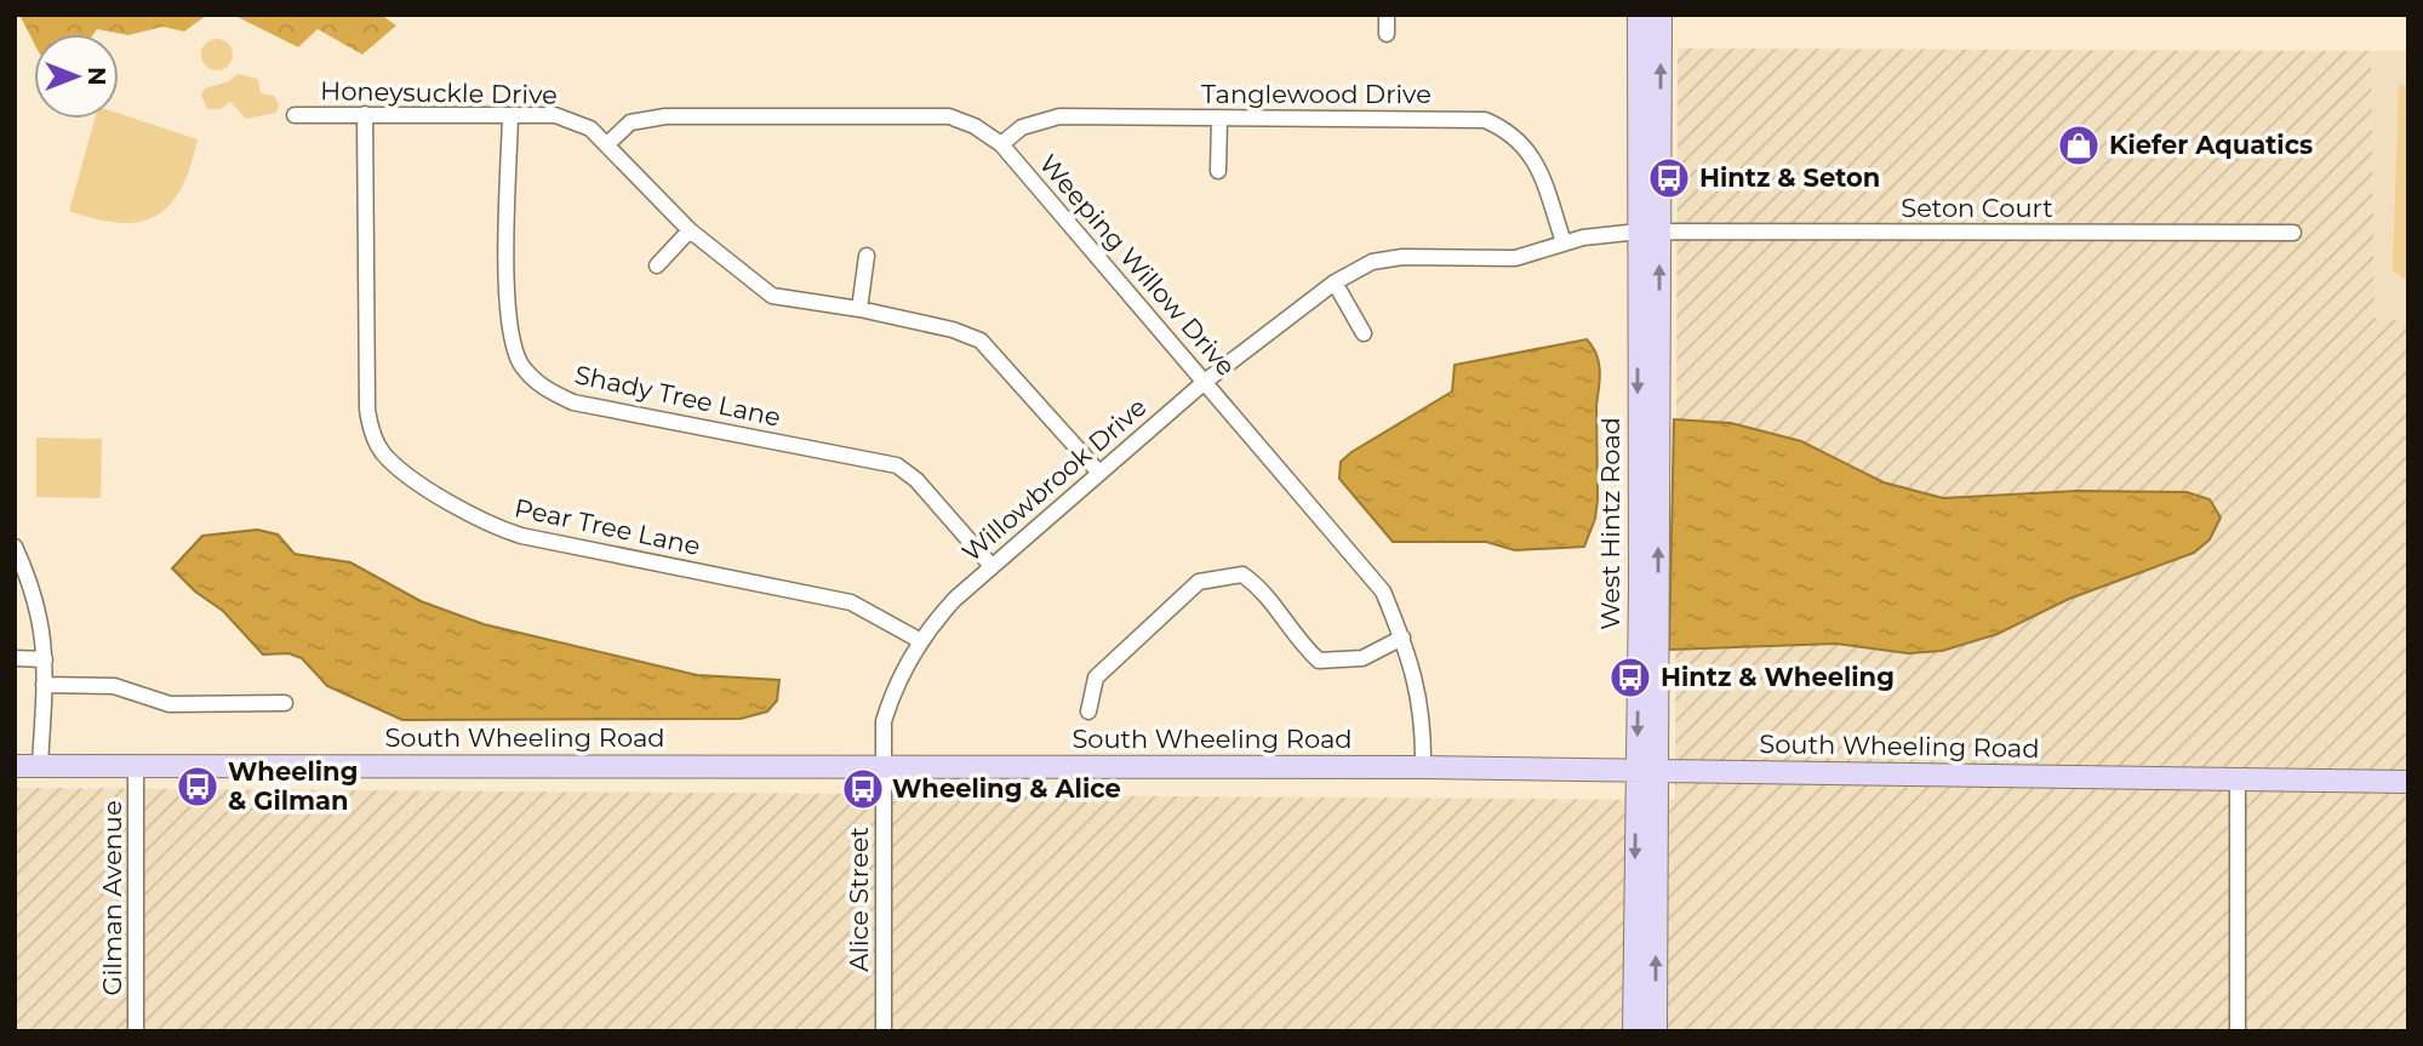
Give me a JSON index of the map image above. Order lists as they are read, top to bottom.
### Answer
{
  "streets": {
    "main road": ["West Hintz Road", "South Wheeling Road"],
    "street": [
      "Honeysuckle Drive",
      "Tanglewood Drive",
      "Seton Court",
      "Weeping Willow Drive",
      "Shady Tree Lane",
      "Willowbrook Drive",
      "Pear Tree Lane",
      "Gilman Avenue",
      "Alice Street"
    ]
  },
  "crossings": [
    ["Honeysuckle Drive", "Weeping Willow Drive"],
    ["Honeysuckle Drive", "Shady Tree Lane"],
    ["Honeysuckle Drive", "Willowbrook Drive"],
    ["Honeysuckle Drive", "Pear Tree Lane"],
    ["Tanglewood Drive", "Weeping Willow Drive"],
    ["Tanglewood Drive", "Willowbrook Drive"],
    ["Seton Court", "Willowbrook Drive"],
    ["Seton Court", "West Hintz Road"],
    ["Weeping Willow Drive", "Willowbrook Drive"],
    ["Weeping Willow Drive", "South Wheeling Road"],
    ["Shady Tree Lane", "Willowbrook Drive"],
    ["Willowbrook Drive", "West Hintz Road"],
    ["Willowbrook Drive", "Pear Tree Lane"],
    ["Willowbrook Drive", "South Wheeling Road"],
    ["Willowbrook Drive", "Alice Street"],
    ["West Hintz Road", "South Wheeling Road"],
    ["South Wheeling Road", "Gilman Avenue"],
    ["South Wheeling Road", "Alice Street"]
  ],
  "places": {
    "shop": ["Kiefer Aquatics"],
    "bus stop": [
      "Hintz & Seton",
      "Hintz & Wheeling",
      "Wheeling & Gilman",
      "Wheeling & Alice"
    ]
  },
  "north": "right"
}
